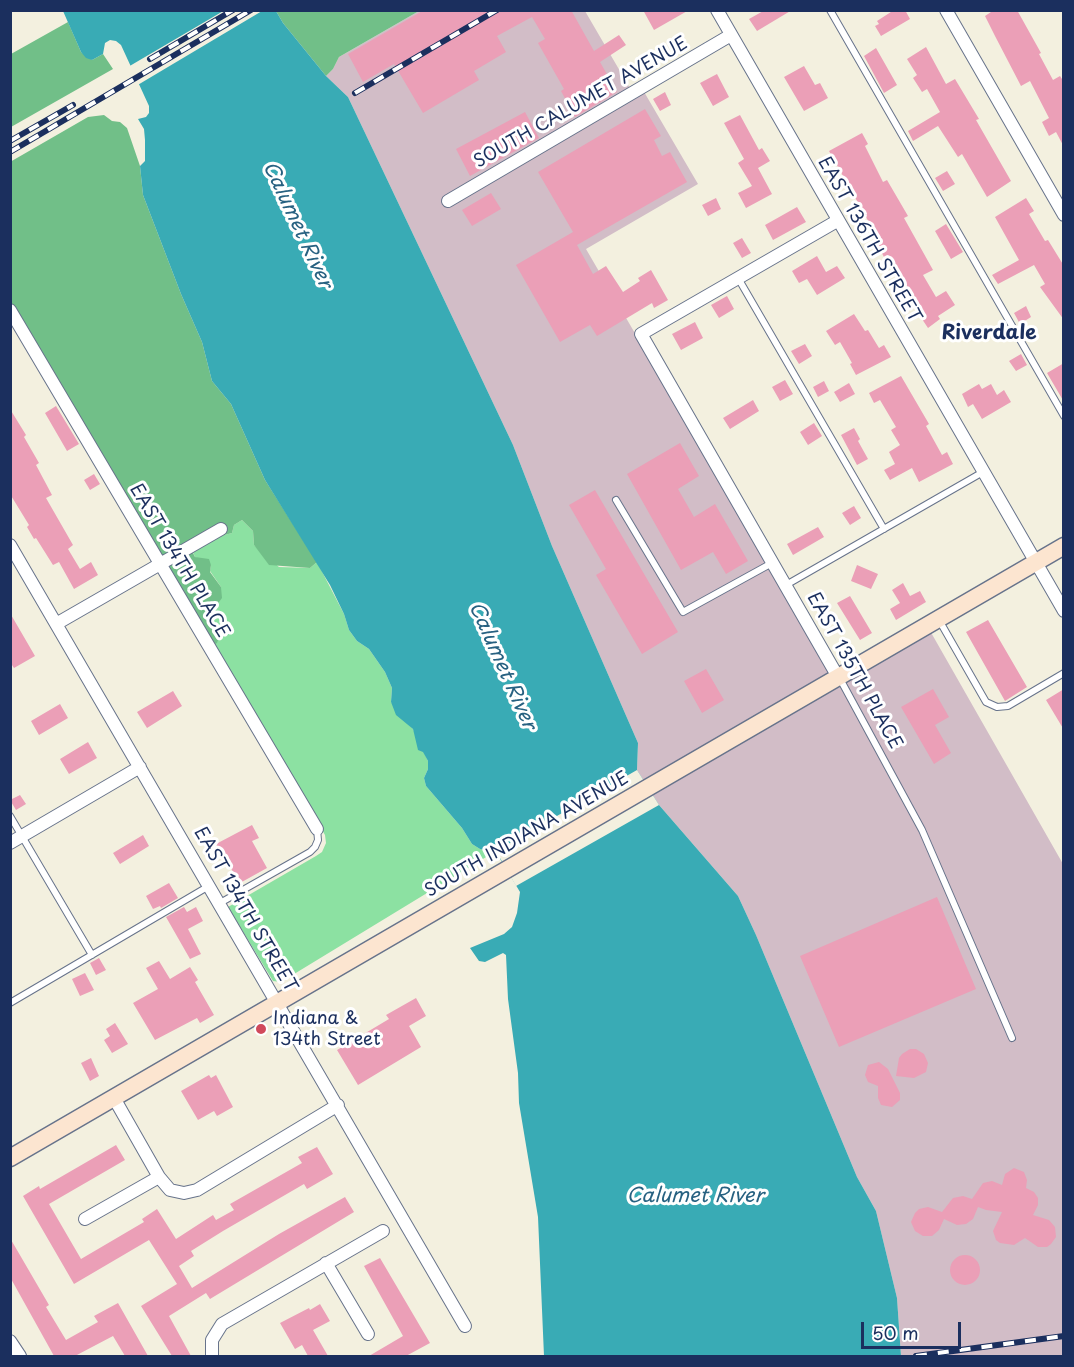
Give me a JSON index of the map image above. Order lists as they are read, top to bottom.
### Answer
{
  "streets": {
    "main road": ["SOUTH INDIANA AVENUE"],
    "street": [
      "SOUTH CALUMET AVENUE",
      "EAST 136TH STREET",
      "EAST 134TH PLACE",
      "EAST 135TH PLACE",
      "EAST 134TH STREET"
    ]
  },
  "crossings": [
    ["SOUTH CALUMET AVENUE", "EAST 136TH STREET"],
    ["EAST 136TH STREET", "SOUTH INDIANA AVENUE"],
    ["EAST 135TH PLACE", "SOUTH INDIANA AVENUE"],
    ["SOUTH INDIANA AVENUE", "EAST 134TH STREET"]
  ],
  "districts": ["Riverdale"],
  "water": ["Calumet River"],
  "places": ["Indiana & 134th Street"],
  "scale_bar": "50 m"
}
